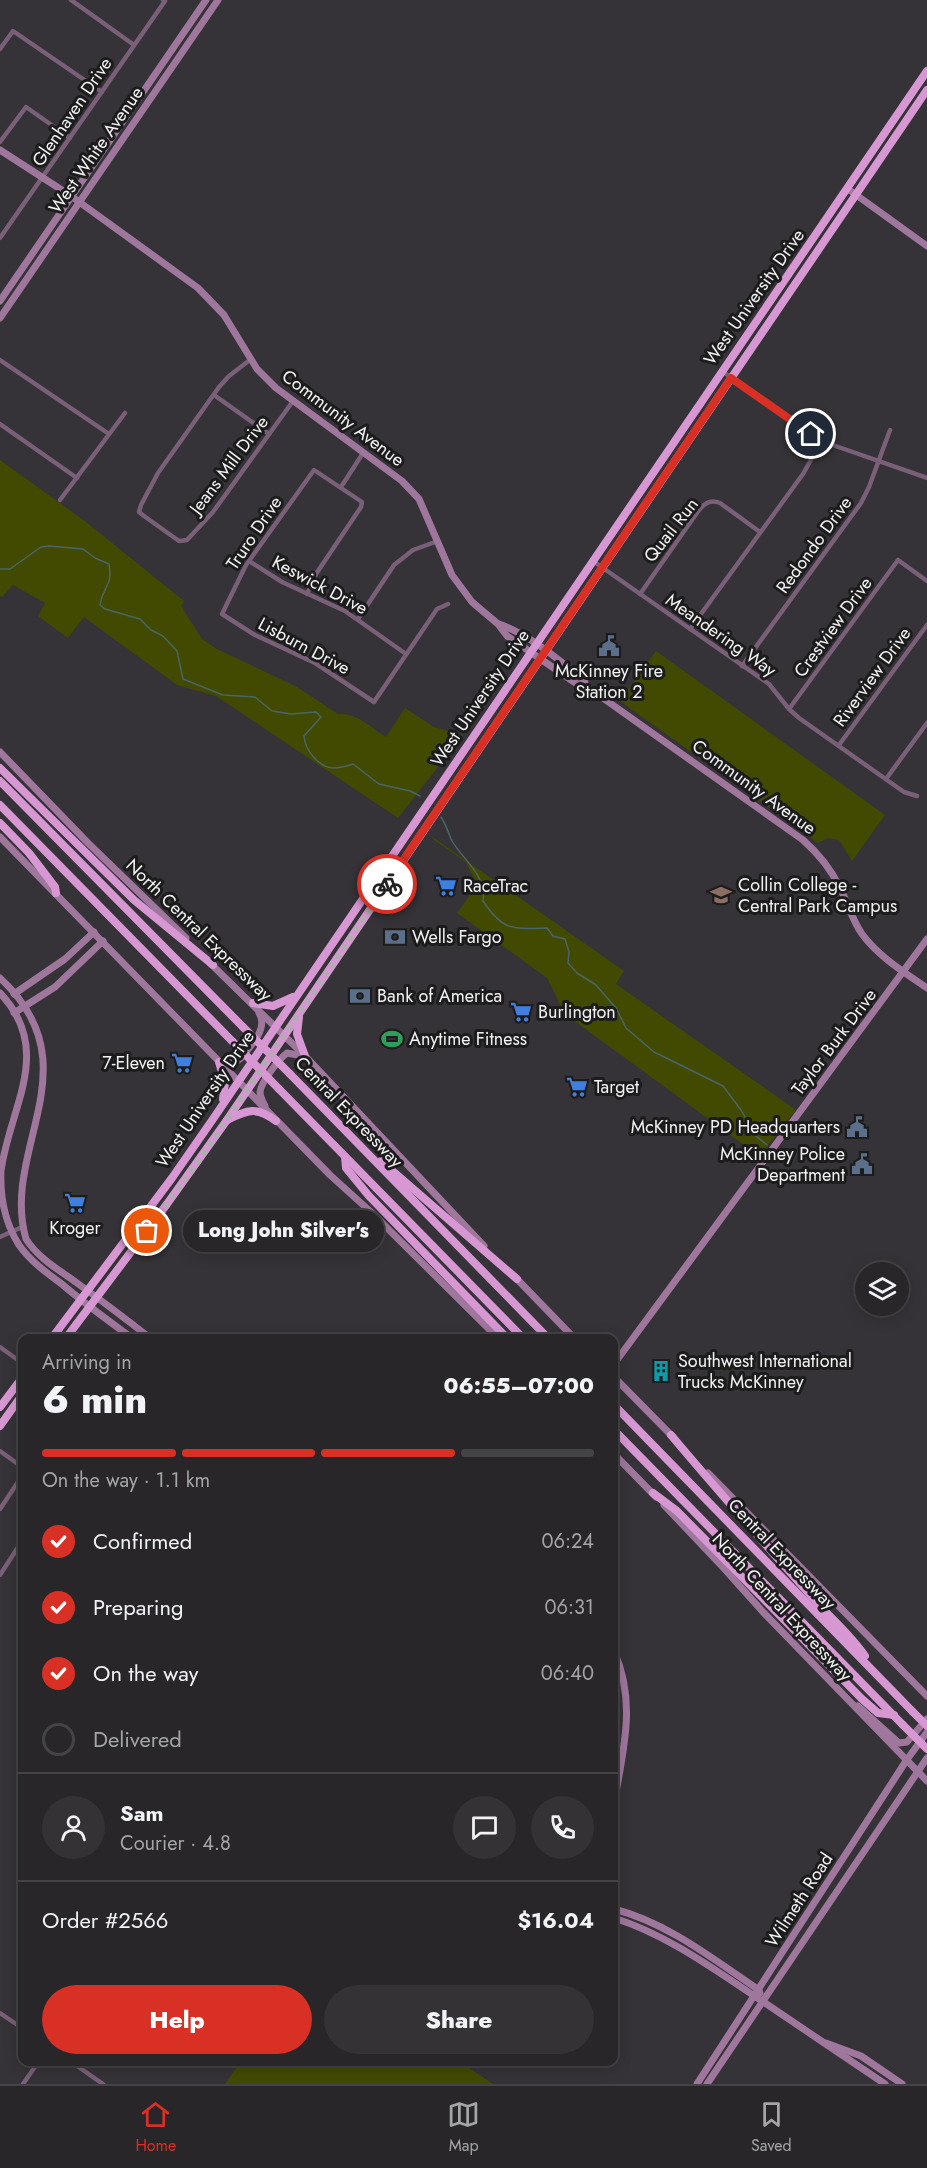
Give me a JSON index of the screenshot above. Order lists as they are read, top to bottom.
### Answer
{
  "streets": {
    "highway": ["West University Drive", "Central Expressway"],
    "main road": [
      "West White Avenue",
      "Community Avenue",
      "North Central Expressway",
      "Taylor Burk Drive",
      "Wilmeth Road"
    ],
    "street": [
      "Glenhaven Drive",
      "Jeans Mill Drive",
      "Quail Run",
      "Truro Drive",
      "Redondo Drive",
      "Keswick Drive",
      "Crestview Drive",
      "Meandering Way",
      "Lisburn Drive",
      "Riverview Drive"
    ]
  },
  "crossings": [
    ["Glenhaven Drive", "Community Avenue"],
    ["West White Avenue", "Community Avenue"],
    ["West University Drive", "Community Avenue"],
    ["West University Drive", "Meandering Way"],
    ["West University Drive", "North Central Expressway"],
    ["Community Avenue", "Jeans Mill Drive"],
    ["Community Avenue", "Taylor Burk Drive"],
    ["Quail Run", "Meandering Way"],
    ["Truro Drive", "Keswick Drive"],
    ["Truro Drive", "Lisburn Drive"],
    ["Redondo Drive", "Meandering Way"],
    ["Keswick Drive", "Lisburn Drive"],
    ["Crestview Drive", "Meandering Way"],
    ["Meandering Way", "Riverview Drive"],
    ["North Central Expressway", "Wilmeth Road"]
  ],
  "places": {
    "public building": ["McKinney Fire Station 2", "McKinney PD Headquarters", "McKinney Police Department"],
    "supermarket": [
      "RaceTrac",
      "Burlington",
      "7-Eleven",
      "Target",
      "Kroger"
    ],
    "school or university": ["Collin College - Central Park Campus"],
    "bank": ["Wells Fargo", "Bank of America"],
    "sports": ["Anytime Fitness"],
    "other": ["Long John Silver's"],
    "building": ["Southwest International Trucks McKinney"]
  },
  "page": {
    "bubble": "Long John Silver's",
    "heading": ["6 min", "Arriving in", "06:55–07:00"],
    "panel": [
      "Sam",
      "Courier · 4.8",
      "Order #2566",
      "$16.04"
    ],
    "bar": "On the way · 1.1 km",
    "list": [
      ["Confirmed", "06:24"],
      ["Preparing", "06:31"],
      ["On the way", "06:40"],
      "Delivered"
    ],
    "buttons": ["Help", "Share"],
    "tabs": ["Home", "Map", "Saved"]
  }
}
